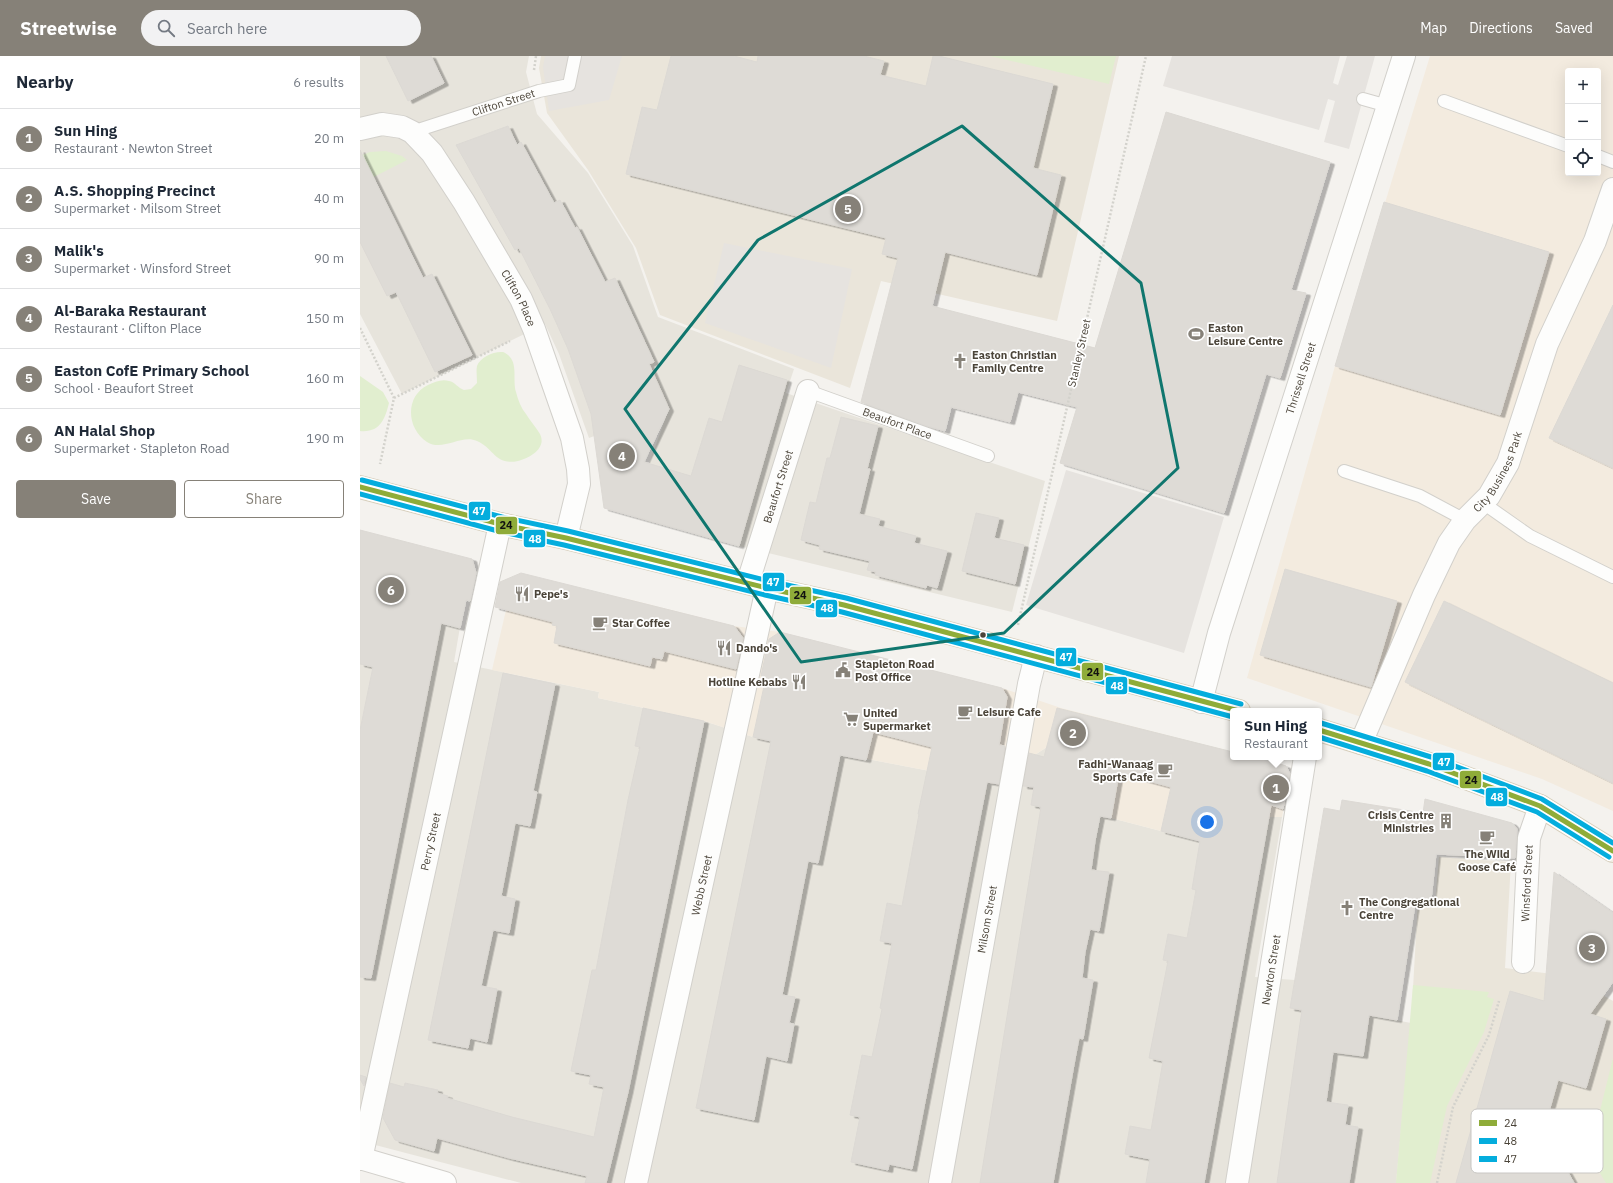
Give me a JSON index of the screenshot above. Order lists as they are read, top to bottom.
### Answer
{
  "streets": {
    "street": [
      "Clifton Place",
      "Thrissell Street",
      "City Business Park",
      "Beaufort Street",
      "Perry Street",
      "Winsford Street",
      "Webb Street",
      "Milsom Street",
      "Newton Street"
    ],
    "lane": ["Clifton Street", "Beaufort Place"],
    "path": ["Stanley Street"]
  },
  "crossings": [
    ["Clifton Street", "Clifton Place"],
    ["Beaufort Place", "Beaufort Street"],
    ["Beaufort Street", "Webb Street"]
  ],
  "places": {
    "sports": ["Easton Leisure Centre"],
    "church": ["Easton Christian Family Centre", "The Congregational Centre"],
    "restaurant": ["Pepe's", "Dando's", "Hotline Kebabs"],
    "cafe": [
      "Star Coffee",
      "Leisure Cafe",
      "Fadhi-Wanaag Sports Cafe",
      "The Wild Goose Café"
    ],
    "public building": ["Stapleton Road Post Office"],
    "supermarket": ["United Supermarket"],
    "building": ["Crisis Centre Ministries"]
  },
  "lines": ["transit line 47", "transit line 24", "transit line 48"],
  "legend": ["24", "48", "47"],
  "page": {
    "header": "Streetwise",
    "search": "Search here",
    "nav": ["Map", "Directions", "Saved"],
    "heading": ["Nearby", "6 results"],
    "map_buttons": ["+", "−"],
    "list": [
      {
        "mark": "1",
        "name": "Sun Hing",
        "note": "Restaurant · Newton Street",
        "value": "20 m"
      },
      {
        "mark": "2",
        "name": "A.S. Shopping Precinct",
        "note": "Supermarket · Milsom Street",
        "value": "40 m"
      },
      {
        "mark": "3",
        "name": "Malik's",
        "note": "Supermarket · Winsford Street",
        "value": "90 m"
      },
      {
        "mark": "4",
        "name": "Al-Baraka Restaurant",
        "note": "Restaurant · Clifton Place",
        "value": "150 m"
      },
      {
        "mark": "5",
        "name": "Easton CofE Primary School",
        "note": "School · Beaufort Street",
        "value": "160 m"
      },
      {
        "mark": "6",
        "name": "AN Halal Shop",
        "note": "Supermarket · Stapleton Road",
        "value": "190 m"
      }
    ],
    "pins": [
      "5",
      "4",
      "6",
      "2",
      "1",
      "3"
    ],
    "buttons": ["Save", "Share"],
    "popup": ["Sun Hing", "Restaurant"]
  }
}
